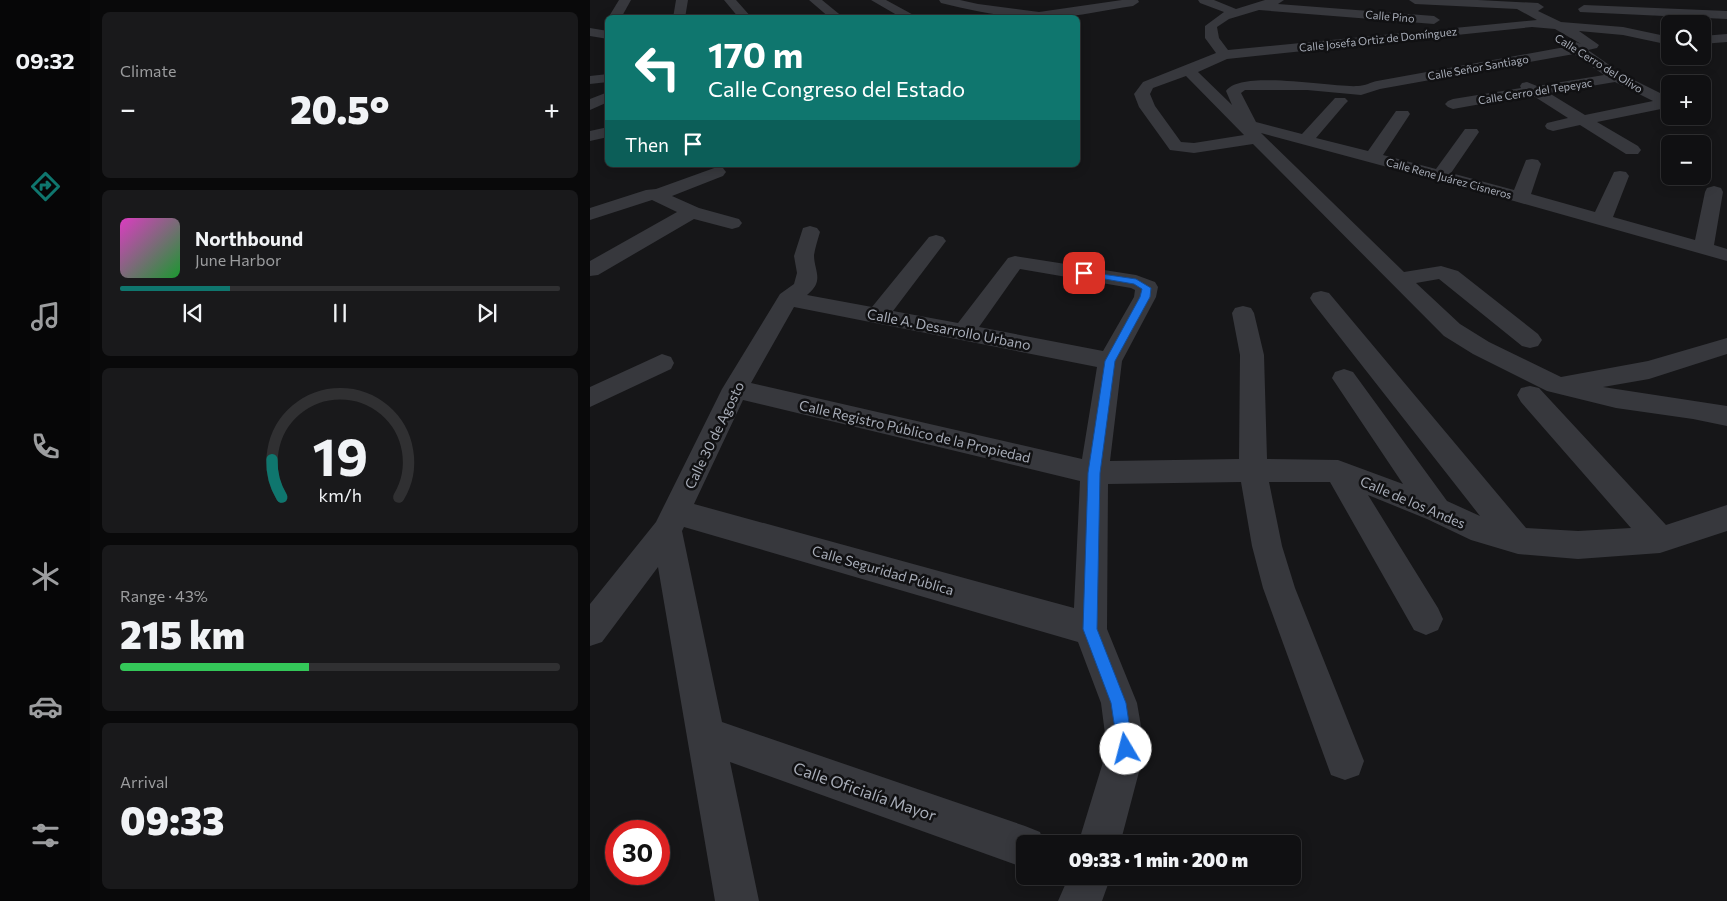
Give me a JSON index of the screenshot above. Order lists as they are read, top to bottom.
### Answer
{
  "streets": {
    "street": [
      "Calle Pino",
      "Calle Josefa Ortiz de Domínguez",
      "Calle Cerro del Olivo",
      "Calle Señor Santiago",
      "Calle Cerro del Tepeyac",
      "Calle Rene Juárez Cisneros",
      "Calle A. Desarrollo Urbano",
      "Calle Registro Público de la Propiedad",
      "Calle 30 de Agosto",
      "Calle de los Andes",
      "Calle Seguridad Pública",
      "Calle Oficialía Mayor"
    ]
  },
  "crossings": [
    ["Calle Pino", "Calle Josefa Ortiz de Domínguez"],
    ["Calle Pino", "Calle Cerro del Olivo"],
    ["Calle Josefa Ortiz de Domínguez", "Calle Cerro del Olivo"],
    ["Calle Cerro del Olivo", "Calle Señor Santiago"],
    ["Calle Cerro del Olivo", "Calle Cerro del Tepeyac"],
    ["Calle Señor Santiago", "Calle Rene Juárez Cisneros"],
    ["Calle A. Desarrollo Urbano", "Calle 30 de Agosto"],
    ["Calle Registro Público de la Propiedad", "Calle 30 de Agosto"],
    ["Calle Registro Público de la Propiedad", "Calle de los Andes"],
    ["Calle 30 de Agosto", "Calle Seguridad Pública"]
  ],
  "page": {
    "tabs": "09:32",
    "tile": [
      "Climate",
      ["Range · 43%", "215 km"],
      ["Arrival", "09:33"]
    ],
    "map_buttons": ["+", "−"],
    "turn": ["170 m", "Calle Congreso del Estado"],
    "heat": ["−", "20.5°", "+"],
    "then": "Then",
    "song": ["Northbound", "June Harbor"],
    "limit": "30",
    "trip": "09:33 · 1 min · 200 m",
    "gauge": ["19", "km/h"]
  }
}
